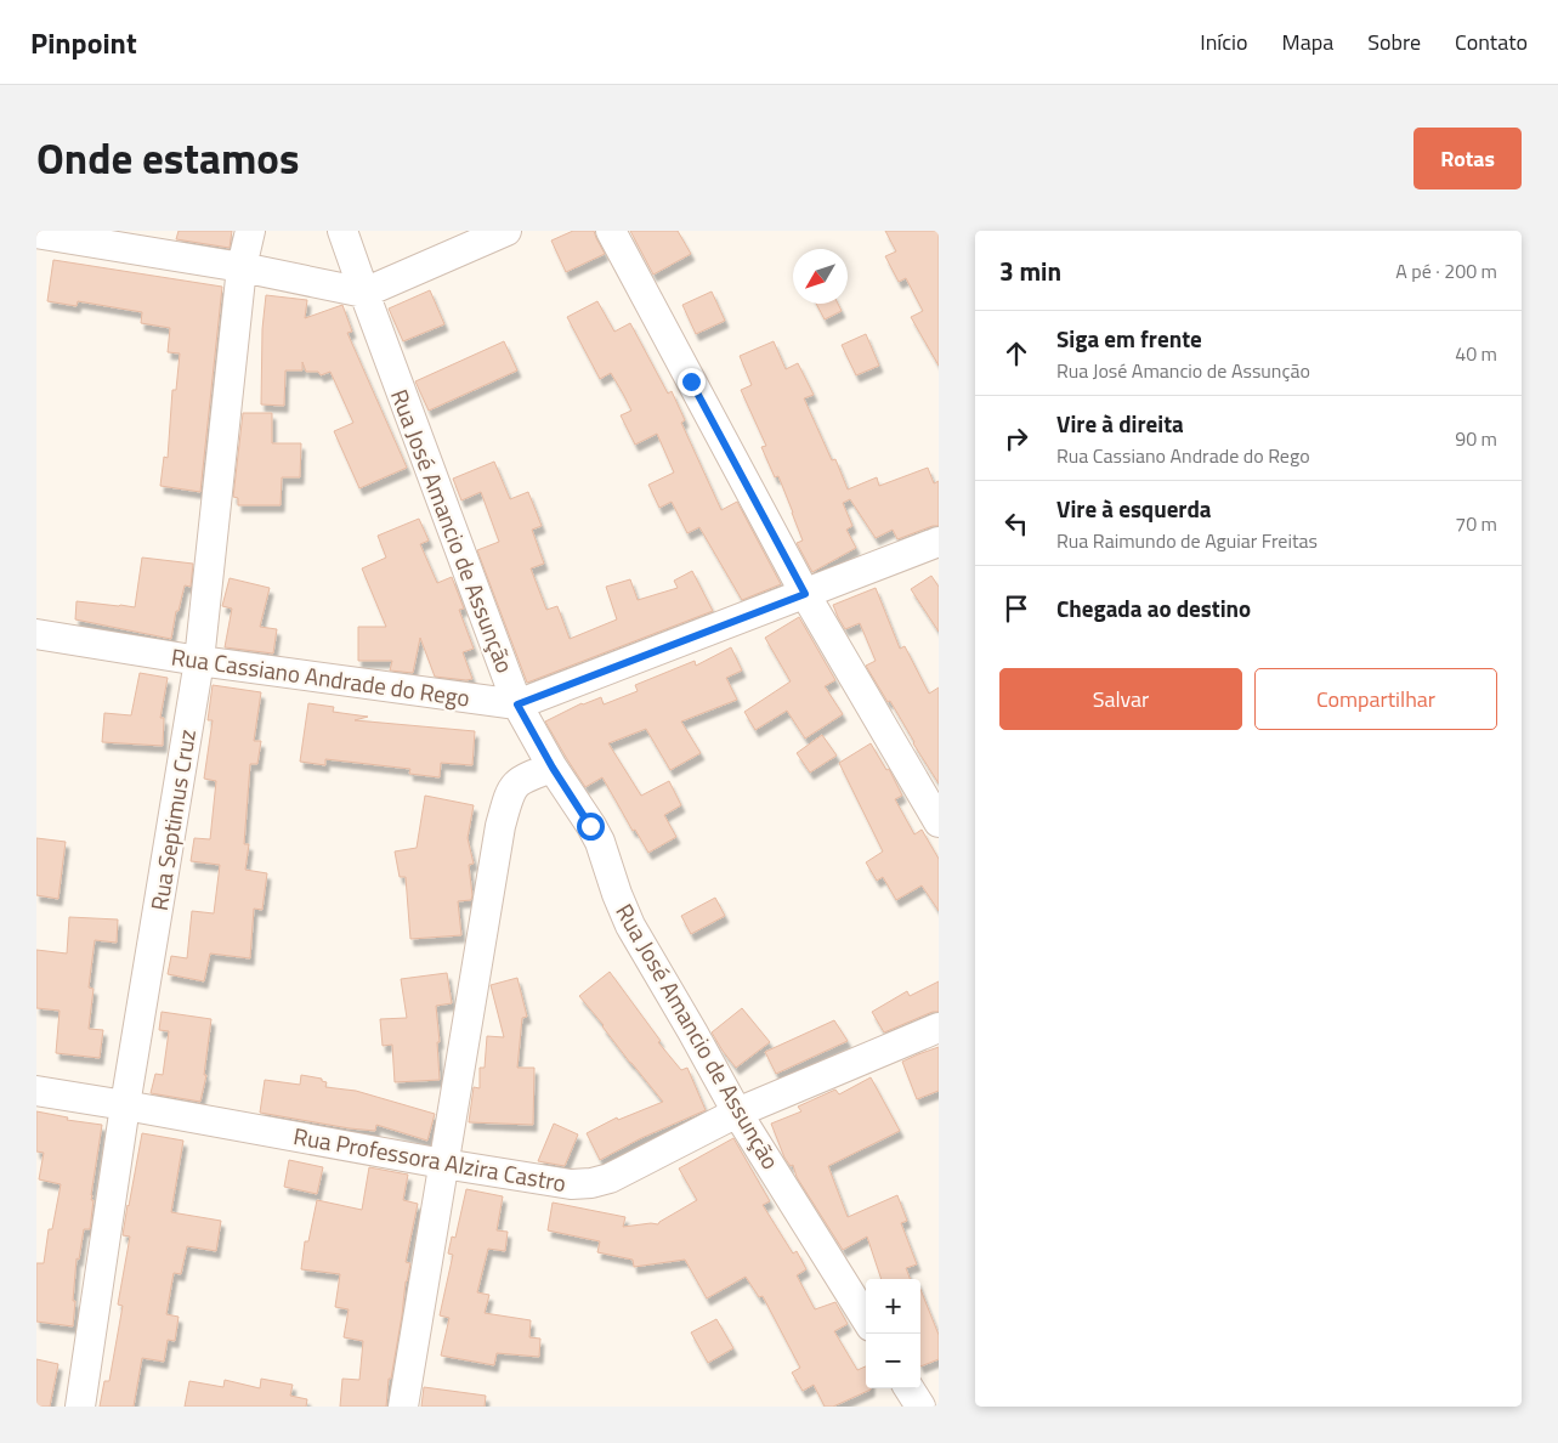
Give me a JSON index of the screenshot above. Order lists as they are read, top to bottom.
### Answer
{
  "streets": {
    "street": [
      "Rua José Amancio de Assunção",
      "Rua Cassiano Andrade do Rego",
      "Rua Septimus Cruz",
      "Rua Professora Alzira Castro"
    ]
  },
  "crossings": [
    ["Rua José Amancio de Assunção", "Rua Cassiano Andrade do Rego"],
    ["Rua José Amancio de Assunção", "Rua Professora Alzira Castro"],
    ["Rua Cassiano Andrade do Rego", "Rua Septimus Cruz"],
    ["Rua Septimus Cruz", "Rua Professora Alzira Castro"]
  ],
  "north": "bottom left",
  "page": {
    "header": "Pinpoint",
    "nav": [
      "Início",
      "Mapa",
      "Sobre",
      "Contato"
    ],
    "title": "Onde estamos",
    "buttons": [
      "Rotas",
      ["Salvar", "Compartilhar"]
    ],
    "heading": ["3 min", "A pé · 200 m"],
    "list": [
      ["Siga em frente", "Rua José Amancio de Assunção", "40 m"],
      ["Vire à direita", "Rua Cassiano Andrade do Rego", "90 m"],
      ["Vire à esquerda", "Rua Raimundo de Aguiar Freitas", "70 m"],
      "Chegada ao destino"
    ],
    "map_buttons": ["+", "−"]
  }
}
